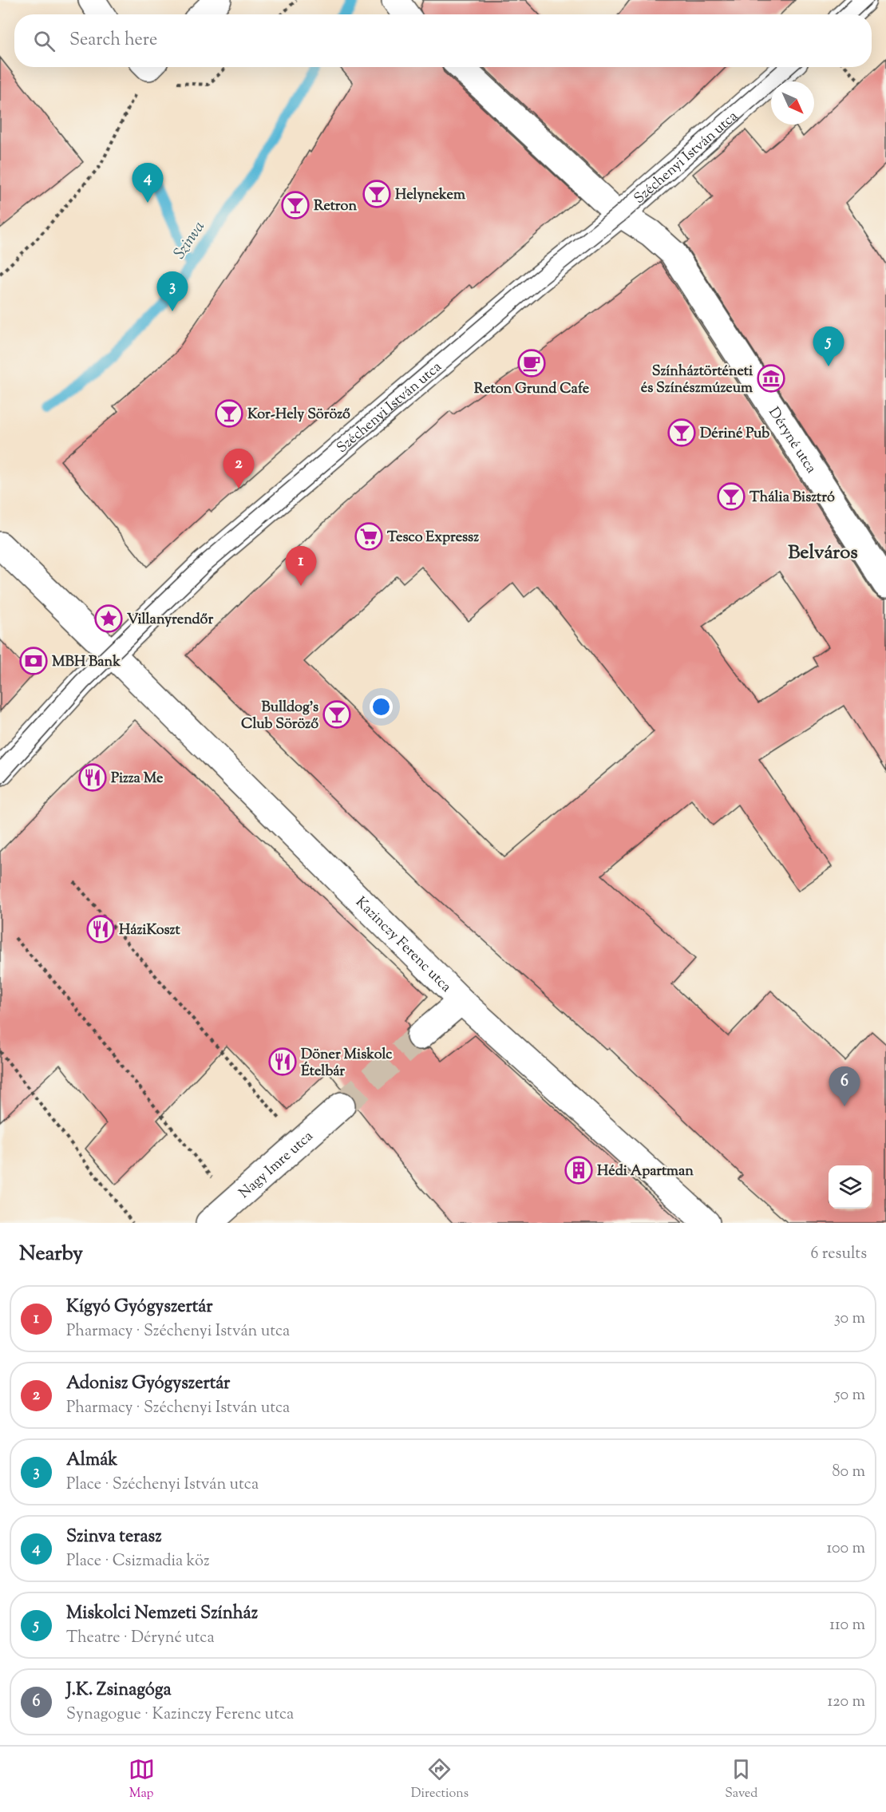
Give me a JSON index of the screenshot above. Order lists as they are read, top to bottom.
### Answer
{
  "streets": {
    "street": [
      "Széchenyi István utca",
      "Déryné utca",
      "Kazinczy Ferenc utca",
      "Nagy Imre utca"
    ]
  },
  "crossings": [
    ["Széchenyi István utca", "Déryné utca"],
    ["Széchenyi István utca", "Kazinczy Ferenc utca"]
  ],
  "districts": ["Belváros"],
  "water": ["Szinva"],
  "places": {
    "bar": [
      "Helynekem",
      "Retron",
      "Kor-Hely Söröző",
      "Dériné Pub",
      "Thália Bisztró",
      "Bulldog's Club Söröző"
    ],
    "cafe": ["Reton Grund Cafe"],
    "museum": ["Színháztörténeti és Színészmúzeum"],
    "supermarket": ["Tesco Expressz"],
    "place": ["Villanyrendőr"],
    "bank": ["MBH Bank"],
    "restaurant": ["Pizza Me", "HáziKoszt", "Döner Miskolc Ételbár"],
    "building": ["Hédi Apartman"]
  },
  "north": "bottom right",
  "page": {
    "search": "Search here",
    "pins": [
      "4",
      "3",
      "5",
      "2",
      "1",
      "6"
    ],
    "heading": ["Nearby", "6 results"],
    "list": [
      {
        "mark": "1",
        "name": "Kígyó Gyógyszertár",
        "note": "Pharmacy · Széchenyi István utca",
        "value": "30 m"
      },
      {
        "mark": "2",
        "name": "Adonisz Gyógyszertár",
        "note": "Pharmacy · Széchenyi István utca",
        "value": "50 m"
      },
      {
        "mark": "3",
        "name": "Almák",
        "note": "Place · Széchenyi István utca",
        "value": "80 m"
      },
      {
        "mark": "4",
        "name": "Szinva terasz",
        "note": "Place · Csizmadia köz",
        "value": "100 m"
      },
      {
        "mark": "5",
        "name": "Miskolci Nemzeti Színház",
        "note": "Theatre · Déryné utca",
        "value": "110 m"
      },
      {
        "mark": "6",
        "name": "J.K. Zsinagóga",
        "note": "Synagogue · Kazinczy Ferenc utca",
        "value": "120 m"
      }
    ],
    "nav": ["Map", "Directions", "Saved"]
  }
}
